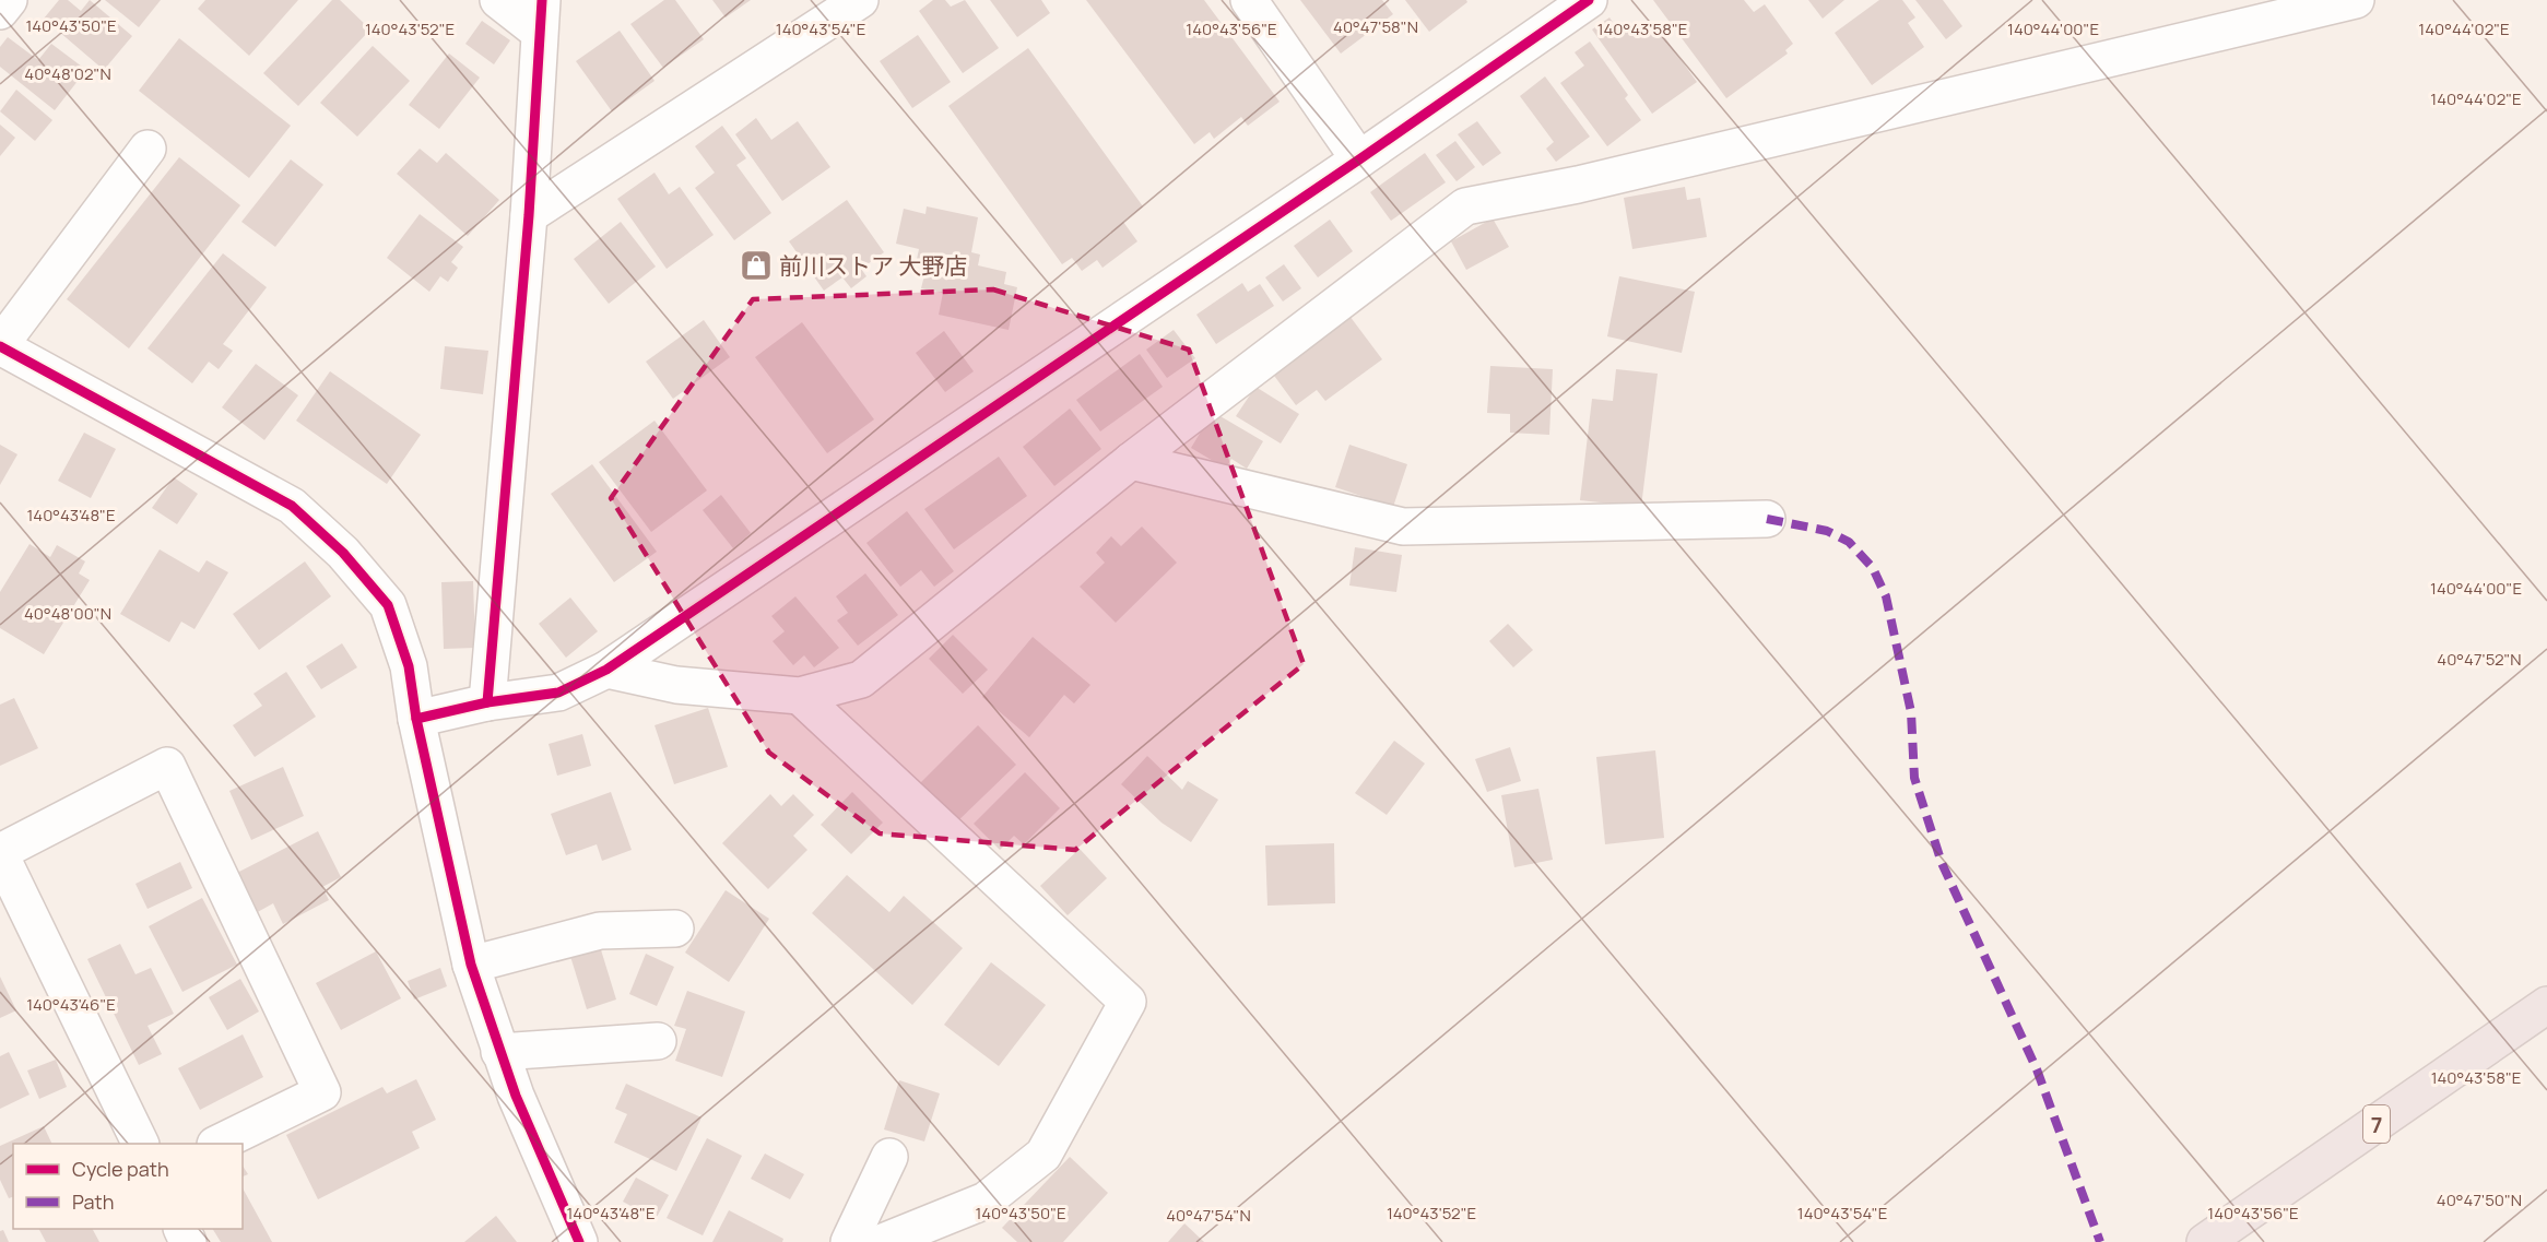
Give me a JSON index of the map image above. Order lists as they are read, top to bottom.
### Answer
{
  "streets": {
    "highway": ["7"]
  },
  "places": {
    "shop": ["前川ストア 大野店"]
  },
  "legend": ["Cycle path", "Path"],
  "coordinates": [
    "140°43'50\"E",
    "40°47'58\"N",
    "140°43'52\"E",
    "140°43'54\"E",
    "140°43'56\"E",
    "140°44'00\"E",
    "140°43'58\"E",
    "140°44'02\"E",
    "40°48'02\"N",
    "140°43'48\"E",
    "40°48'00\"N",
    "40°47'52\"N",
    "140°43'46\"E",
    "40°47'50\"N",
    "40°47'54\"N"
  ]
}
